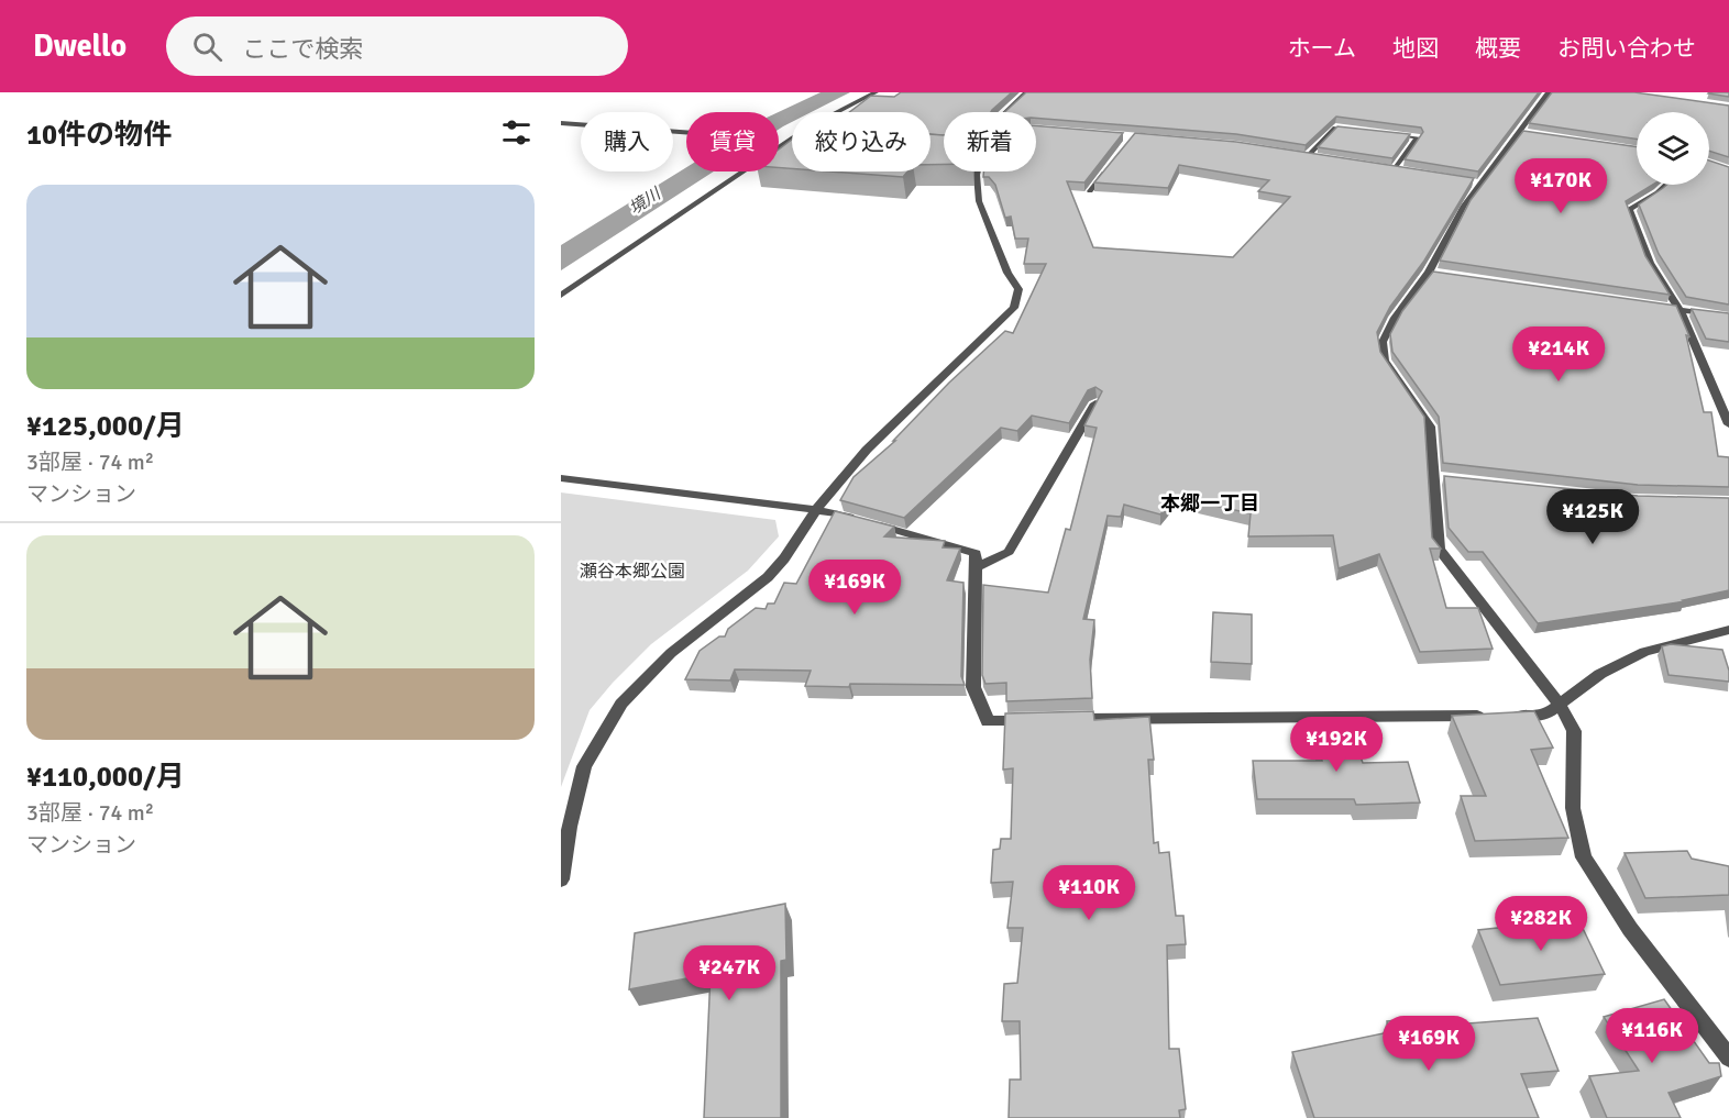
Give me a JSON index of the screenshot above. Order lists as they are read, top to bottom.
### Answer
{
  "districts": ["本郷一丁目"],
  "water": ["境川"],
  "parks": ["瀬谷本郷公園"],
  "page": {
    "header": "Dwello",
    "search": "ここで検索",
    "nav": [
      "ホーム",
      "地図",
      "概要",
      "お問い合わせ"
    ],
    "heading": "10件の物件",
    "chip": [
      "購入",
      "賃貸",
      "絞り込み",
      "新着"
    ],
    "price": [
      "¥170K",
      "¥214K",
      "¥125K",
      "¥169K",
      "¥192K",
      "¥110K",
      "¥282K",
      "¥247K",
      "¥116K",
      "¥169K"
    ],
    "list": [
      {
        "name": "¥125,000/月",
        "note": "3部屋 · 74 m² · マンション"
      },
      {
        "name": "¥110,000/月",
        "note": "3部屋 · 74 m² · マンション"
      }
    ]
  }
}
